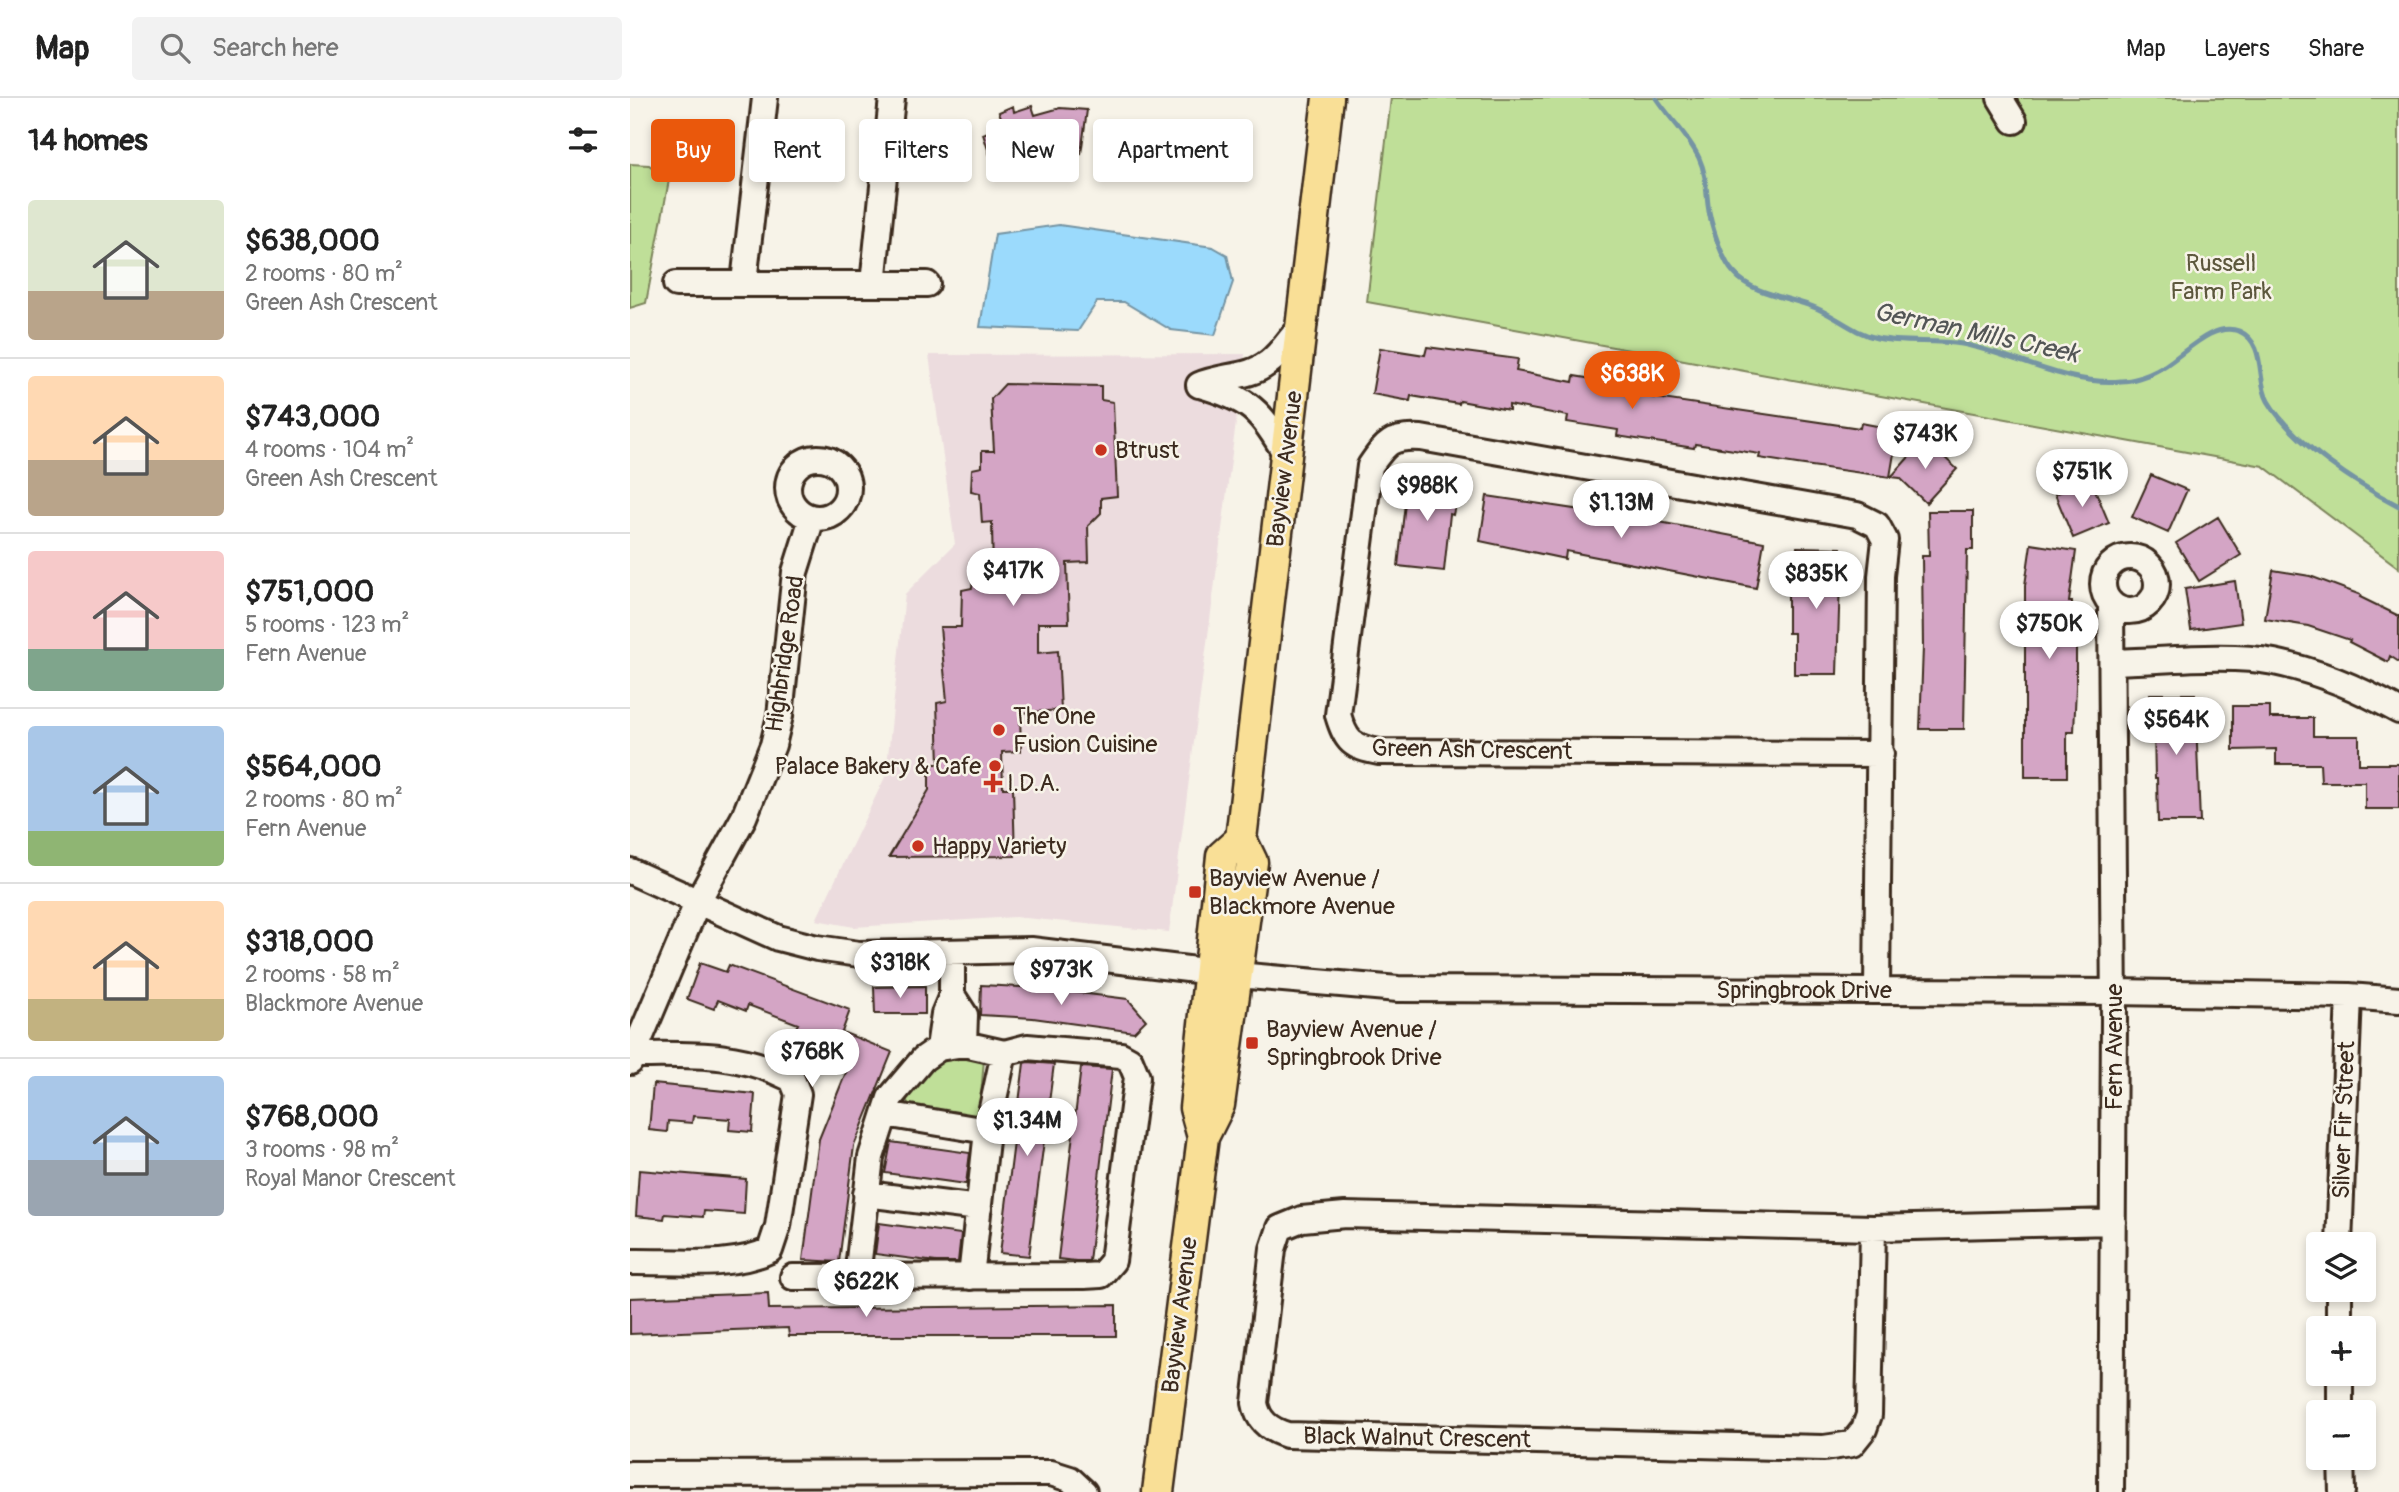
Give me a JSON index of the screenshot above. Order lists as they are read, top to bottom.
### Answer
{
  "streets": {
    "main road": ["Bayview Avenue"],
    "street": [
      "Highbridge Road",
      "Green Ash Crescent",
      "Springbrook Drive",
      "Fern Avenue",
      "Silver Fir Street",
      "Black Walnut Crescent"
    ]
  },
  "crossings": [
    ["Bayview Avenue", "Springbrook Drive"],
    ["Highbridge Road", "Springbrook Drive"],
    ["Green Ash Crescent", "Springbrook Drive"],
    ["Springbrook Drive", "Fern Avenue"],
    ["Springbrook Drive", "Silver Fir Street"],
    ["Fern Avenue", "Black Walnut Crescent"]
  ],
  "water": ["German Mills Creek"],
  "parks": ["Russell Farm Park"],
  "places": {
    "other": [
      "Btrust",
      "The One Fusion Cuisine",
      "Palace Bakery & Cafe",
      "Happy Variety"
    ],
    "health": ["I.D.A."],
    "transit": ["Bayview Avenue / Blackmore Avenue", "Bayview Avenue / Springbrook Drive"]
  },
  "page": {
    "header": "Map",
    "search": "Search here",
    "nav": ["Map", "Layers", "Share"],
    "heading": "14 homes",
    "chip": [
      "Buy",
      "Rent",
      "Filters",
      "New",
      "Apartment"
    ],
    "list": [
      {
        "name": "$638,000",
        "note": "2 rooms · 80 m² · Green Ash Crescent"
      },
      {
        "name": "$743,000",
        "note": "4 rooms · 104 m² · Green Ash Crescent"
      },
      {
        "name": "$751,000",
        "note": "5 rooms · 123 m² · Fern Avenue"
      },
      {
        "name": "$564,000",
        "note": "2 rooms · 80 m² · Fern Avenue"
      },
      {
        "name": "$318,000",
        "note": "2 rooms · 58 m² · Blackmore Avenue"
      },
      {
        "name": "$768,000",
        "note": "3 rooms · 98 m² · Royal Manor Crescent"
      }
    ],
    "price": [
      "$638K",
      "$743K",
      "$751K",
      "$988K",
      "$1.13M",
      "$417K",
      "$835K",
      "$750K",
      "$564K",
      "$318K",
      "$973K",
      "$768K",
      "$1.34M",
      "$622K"
    ],
    "map_buttons": ["+", "−"]
  }
}
